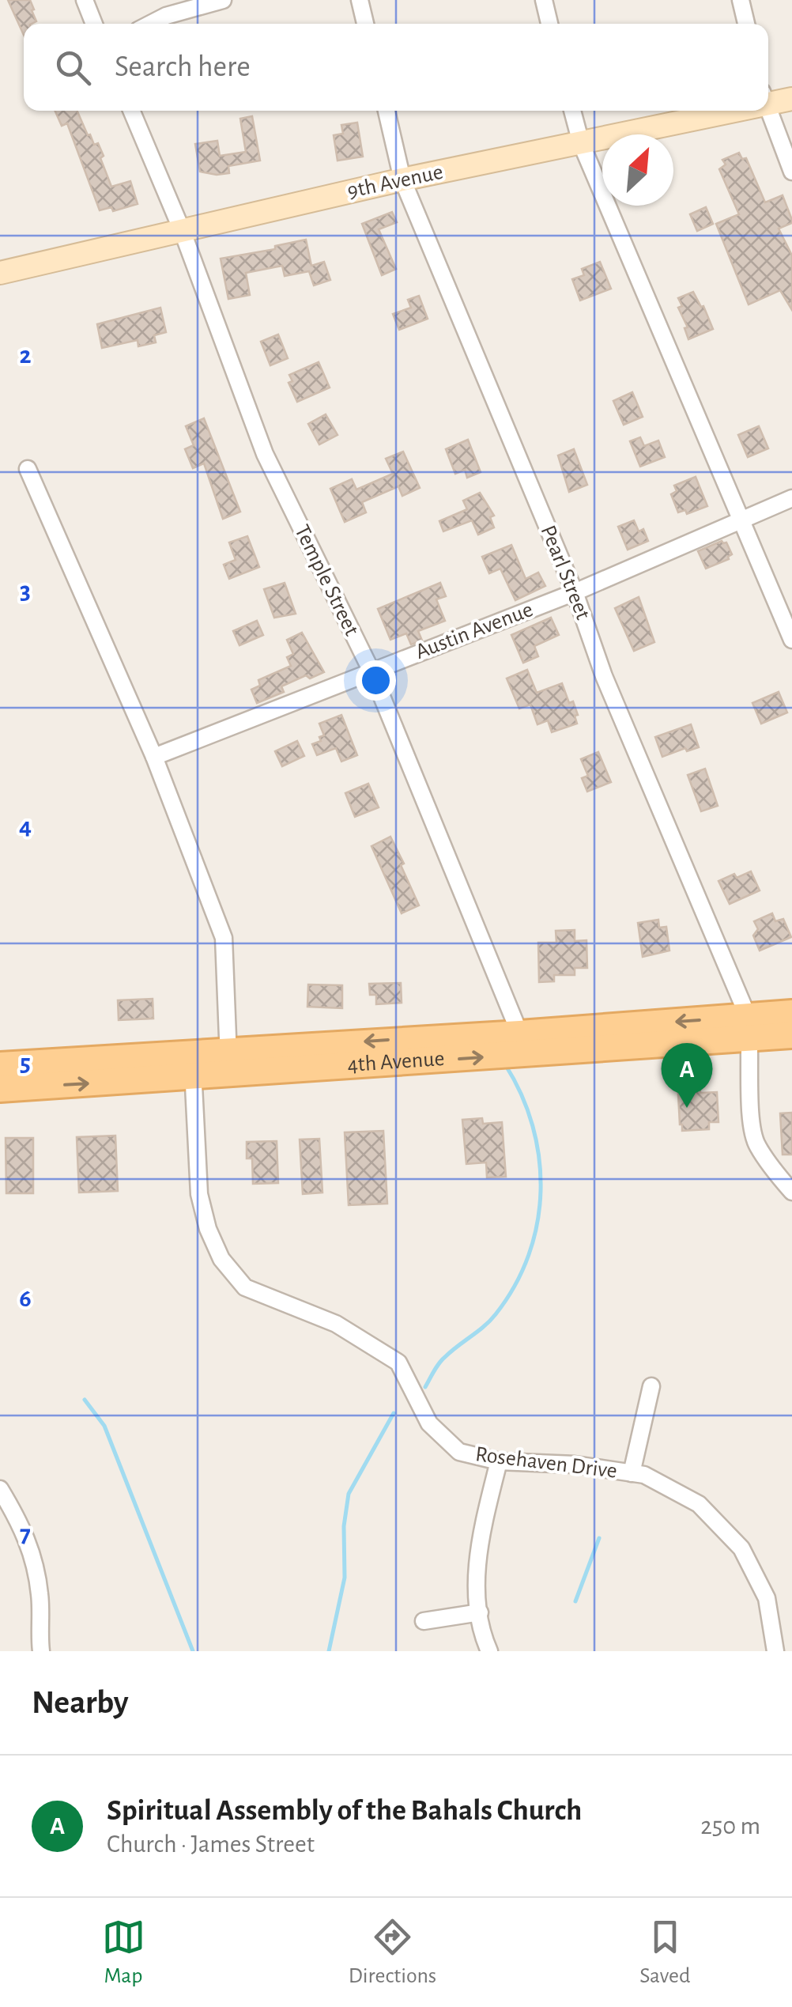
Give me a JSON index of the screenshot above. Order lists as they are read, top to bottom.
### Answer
{
  "streets": {
    "main road": ["4th Avenue"],
    "street": [
      "9th Avenue",
      "Pearl Street",
      "Temple Street",
      "Austin Avenue",
      "Rosehaven Drive"
    ]
  },
  "crossings": [
    ["9th Avenue", "Pearl Street"],
    ["9th Avenue", "Temple Street"],
    ["Pearl Street", "Austin Avenue"],
    ["Pearl Street", "4th Avenue"],
    ["Temple Street", "Austin Avenue"],
    ["Temple Street", "4th Avenue"],
    ["4th Avenue", "Rosehaven Drive"]
  ],
  "north": "top right",
  "page": {
    "search": "Search here",
    "pins": "A",
    "heading": "Nearby",
    "list": [
      {
        "mark": "A",
        "name": "Spiritual Assembly of the Bahals Church",
        "note": "Church · James Street",
        "value": "250 m"
      }
    ],
    "nav": ["Map", "Directions", "Saved"]
  },
  "grid": {
    "rows": [
      "2",
      "3",
      "4",
      "5",
      "6",
      "7"
    ]
  }
}
